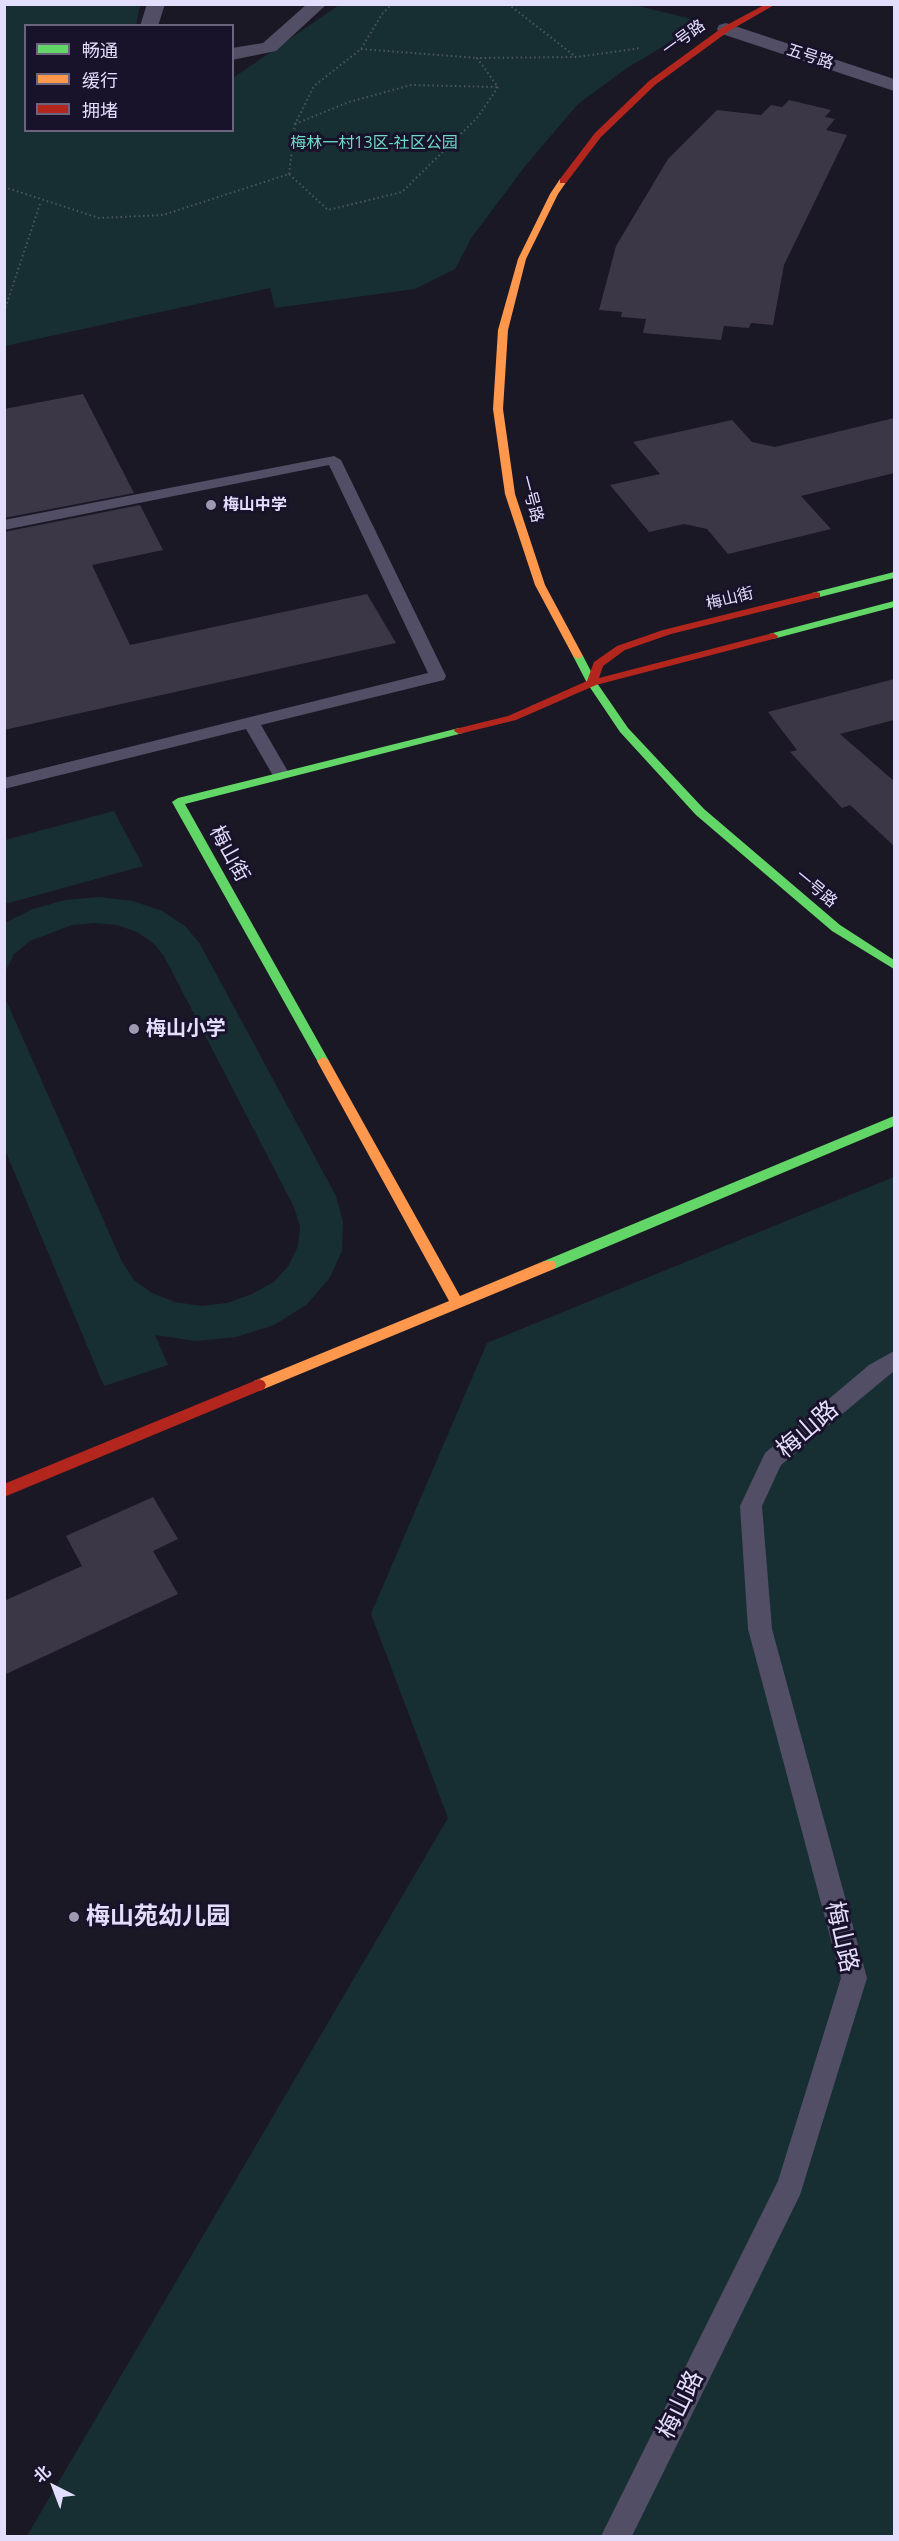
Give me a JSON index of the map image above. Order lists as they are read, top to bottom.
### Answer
{
  "streets": {
    "street": ["一号路", "五号路", "梅山街"],
    "lane": ["梅山路"]
  },
  "crossings": [
    ["一号路", "五号路"],
    ["一号路", "梅山街"]
  ],
  "parks": ["梅林一村13区-社区公园"],
  "places": ["梅山中学", "梅山小学", "梅山苑幼儿园"],
  "legend": ["畅通", "缓行", "拥堵"],
  "north": "top left"
}
